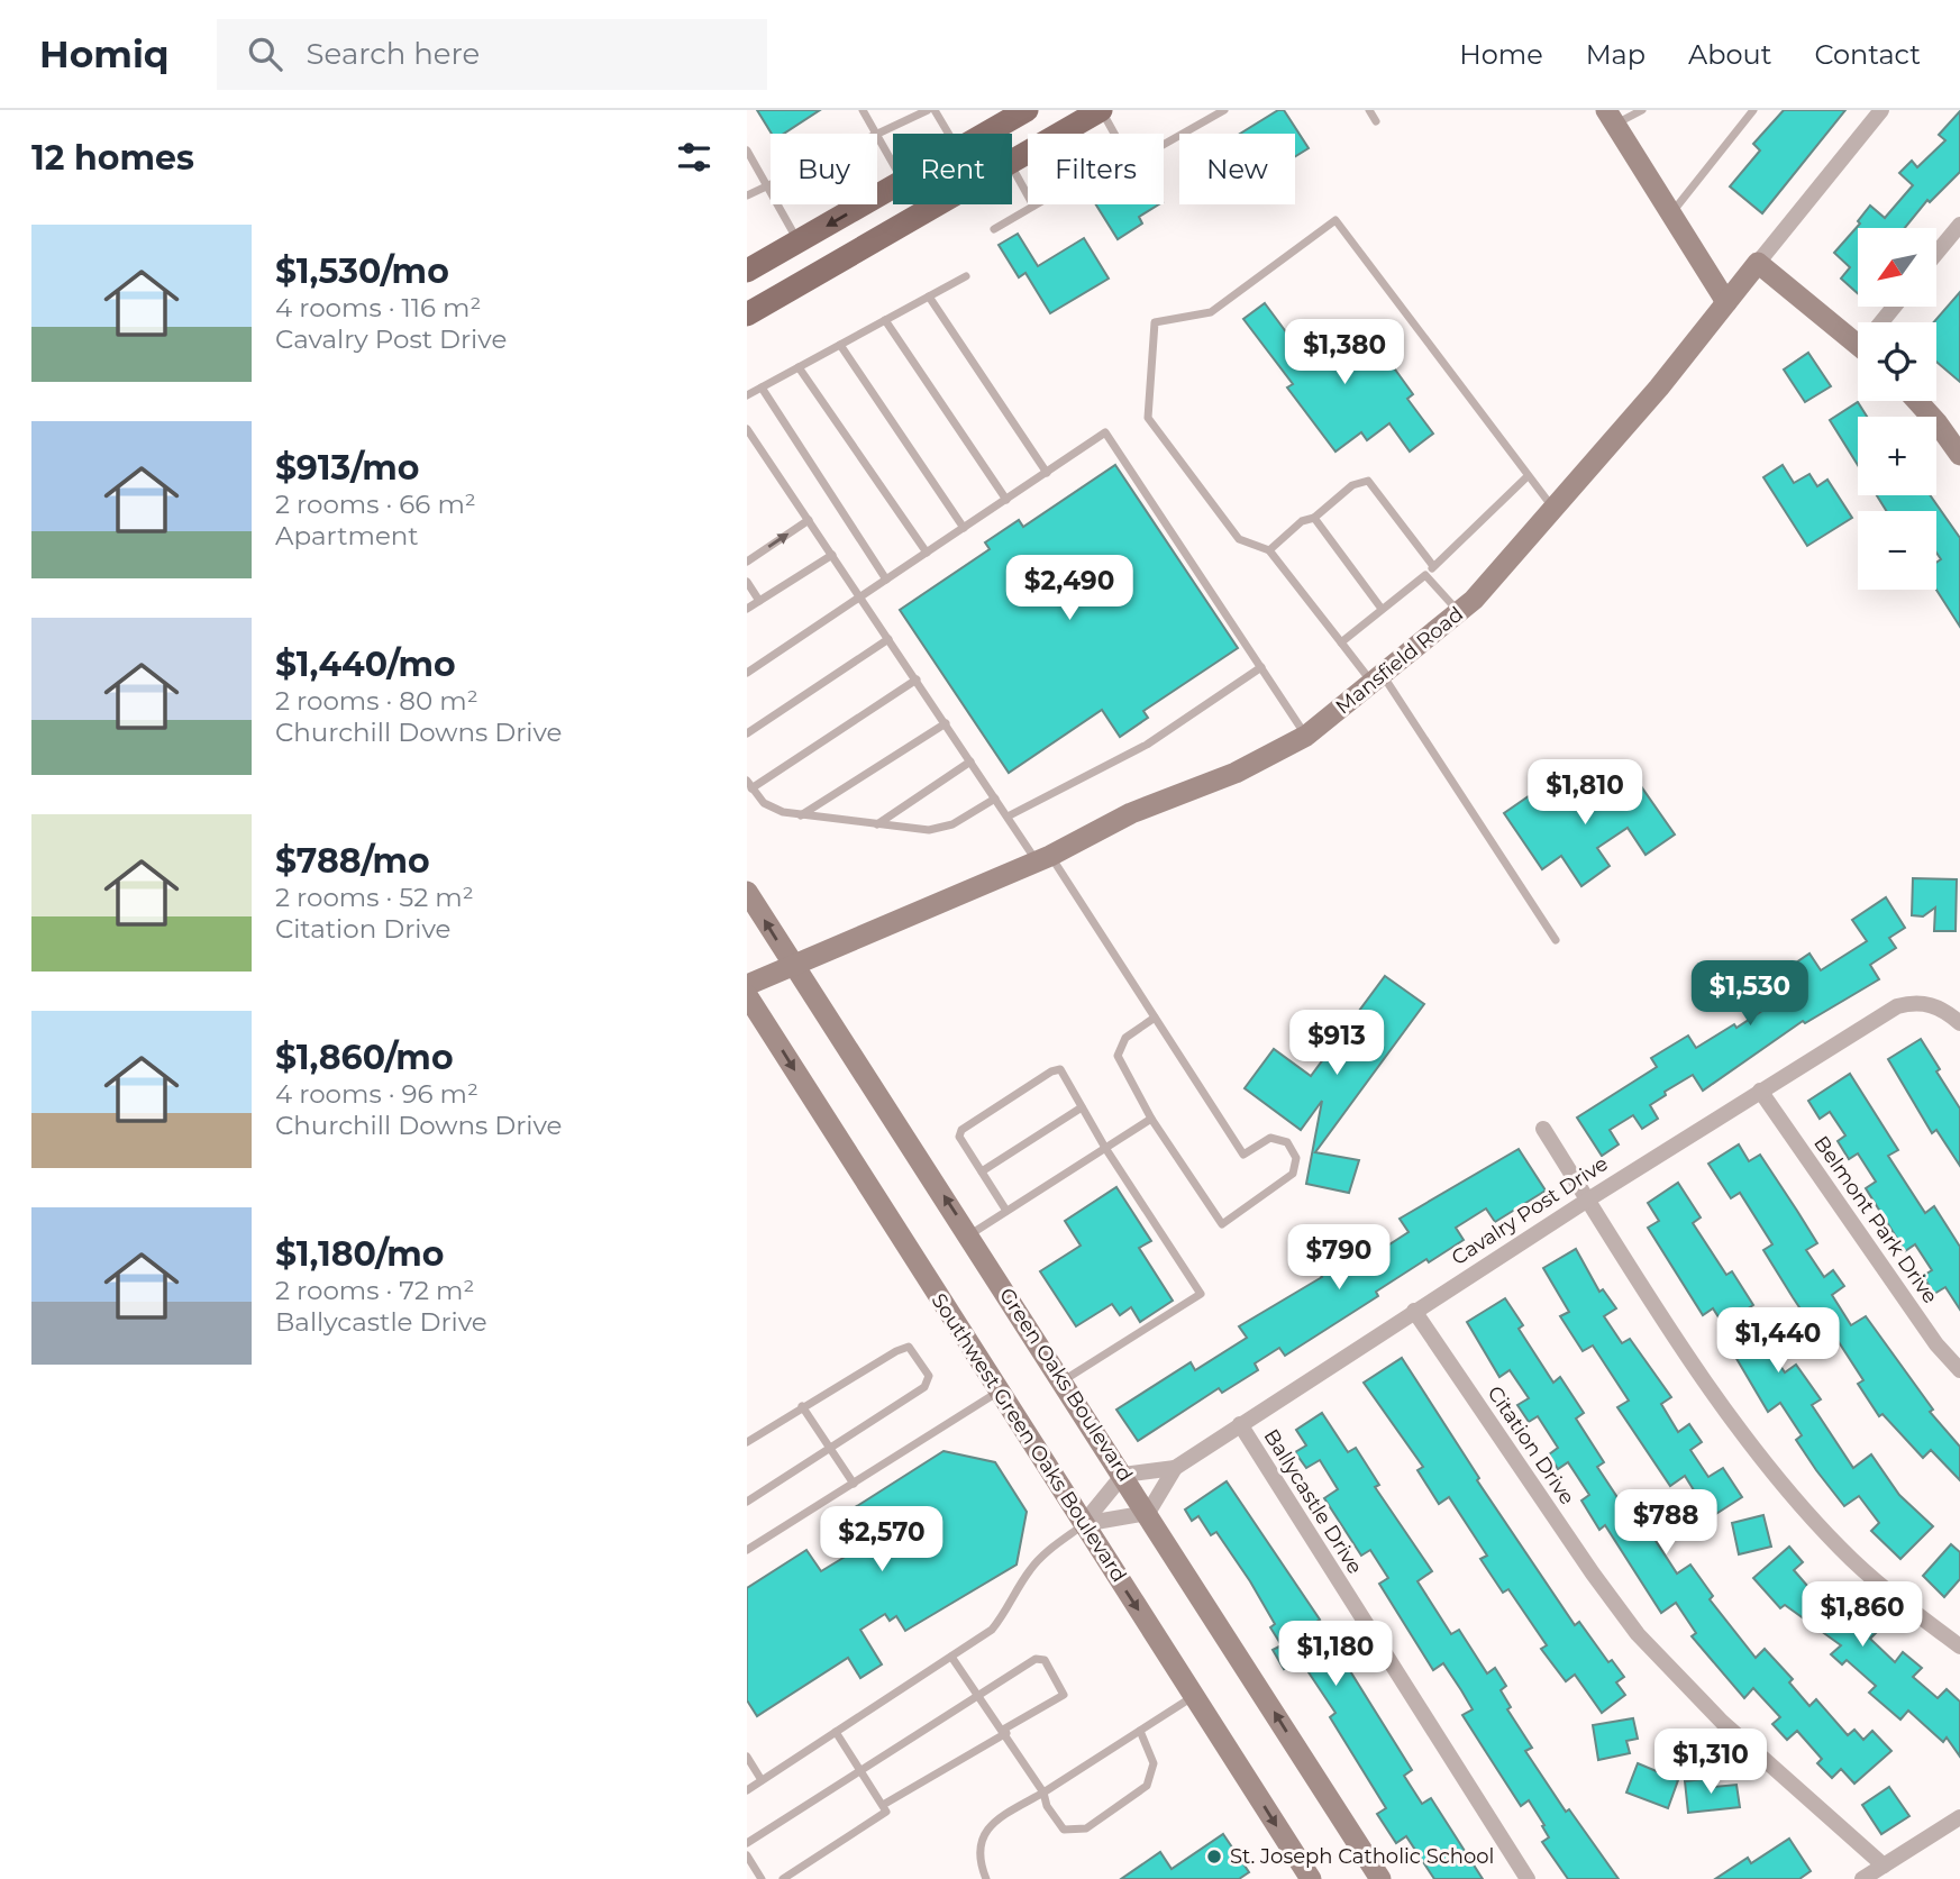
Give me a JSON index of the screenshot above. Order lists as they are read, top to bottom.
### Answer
{
  "streets": {
    "main road": ["Mansfield Road", "Green Oaks Boulevard", "Southwest Green Oaks Boulevard"],
    "street": [
      "Cavalry Post Drive",
      "Belmont Park Drive",
      "Citation Drive",
      "Ballycastle Drive"
    ]
  },
  "crossings": [
    ["Mansfield Road", "Green Oaks Boulevard"],
    ["Cavalry Post Drive", "Belmont Park Drive"],
    ["Cavalry Post Drive", "Green Oaks Boulevard"],
    ["Cavalry Post Drive", "Citation Drive"],
    ["Cavalry Post Drive", "Ballycastle Drive"]
  ],
  "one_way": ["Green Oaks Boulevard", "Southwest Green Oaks Boulevard"],
  "places": ["St. Joseph Catholic School"],
  "north": "bottom left",
  "page": {
    "header": "Homiq",
    "search": "Search here",
    "nav": [
      "Home",
      "Map",
      "About",
      "Contact"
    ],
    "heading": "12 homes",
    "chip": [
      "Buy",
      "Rent",
      "Filters",
      "New"
    ],
    "list": [
      {
        "name": "$1,530/mo",
        "note": "4 rooms · 116 m² · Cavalry Post Drive"
      },
      {
        "name": "$913/mo",
        "note": "2 rooms · 66 m² · Apartment"
      },
      {
        "name": "$1,440/mo",
        "note": "2 rooms · 80 m² · Churchill Downs Drive"
      },
      {
        "name": "$788/mo",
        "note": "2 rooms · 52 m² · Citation Drive"
      },
      {
        "name": "$1,860/mo",
        "note": "4 rooms · 96 m² · Churchill Downs Drive"
      },
      {
        "name": "$1,180/mo",
        "note": "2 rooms · 72 m² · Ballycastle Drive"
      }
    ],
    "map_buttons": ["+", "−"],
    "price": [
      "$1,380",
      "$2,490",
      "$1,810",
      "$1,530",
      "$913",
      "$790",
      "$1,440",
      "$788",
      "$2,570",
      "$1,860",
      "$1,180",
      "$1,310"
    ]
  }
}
